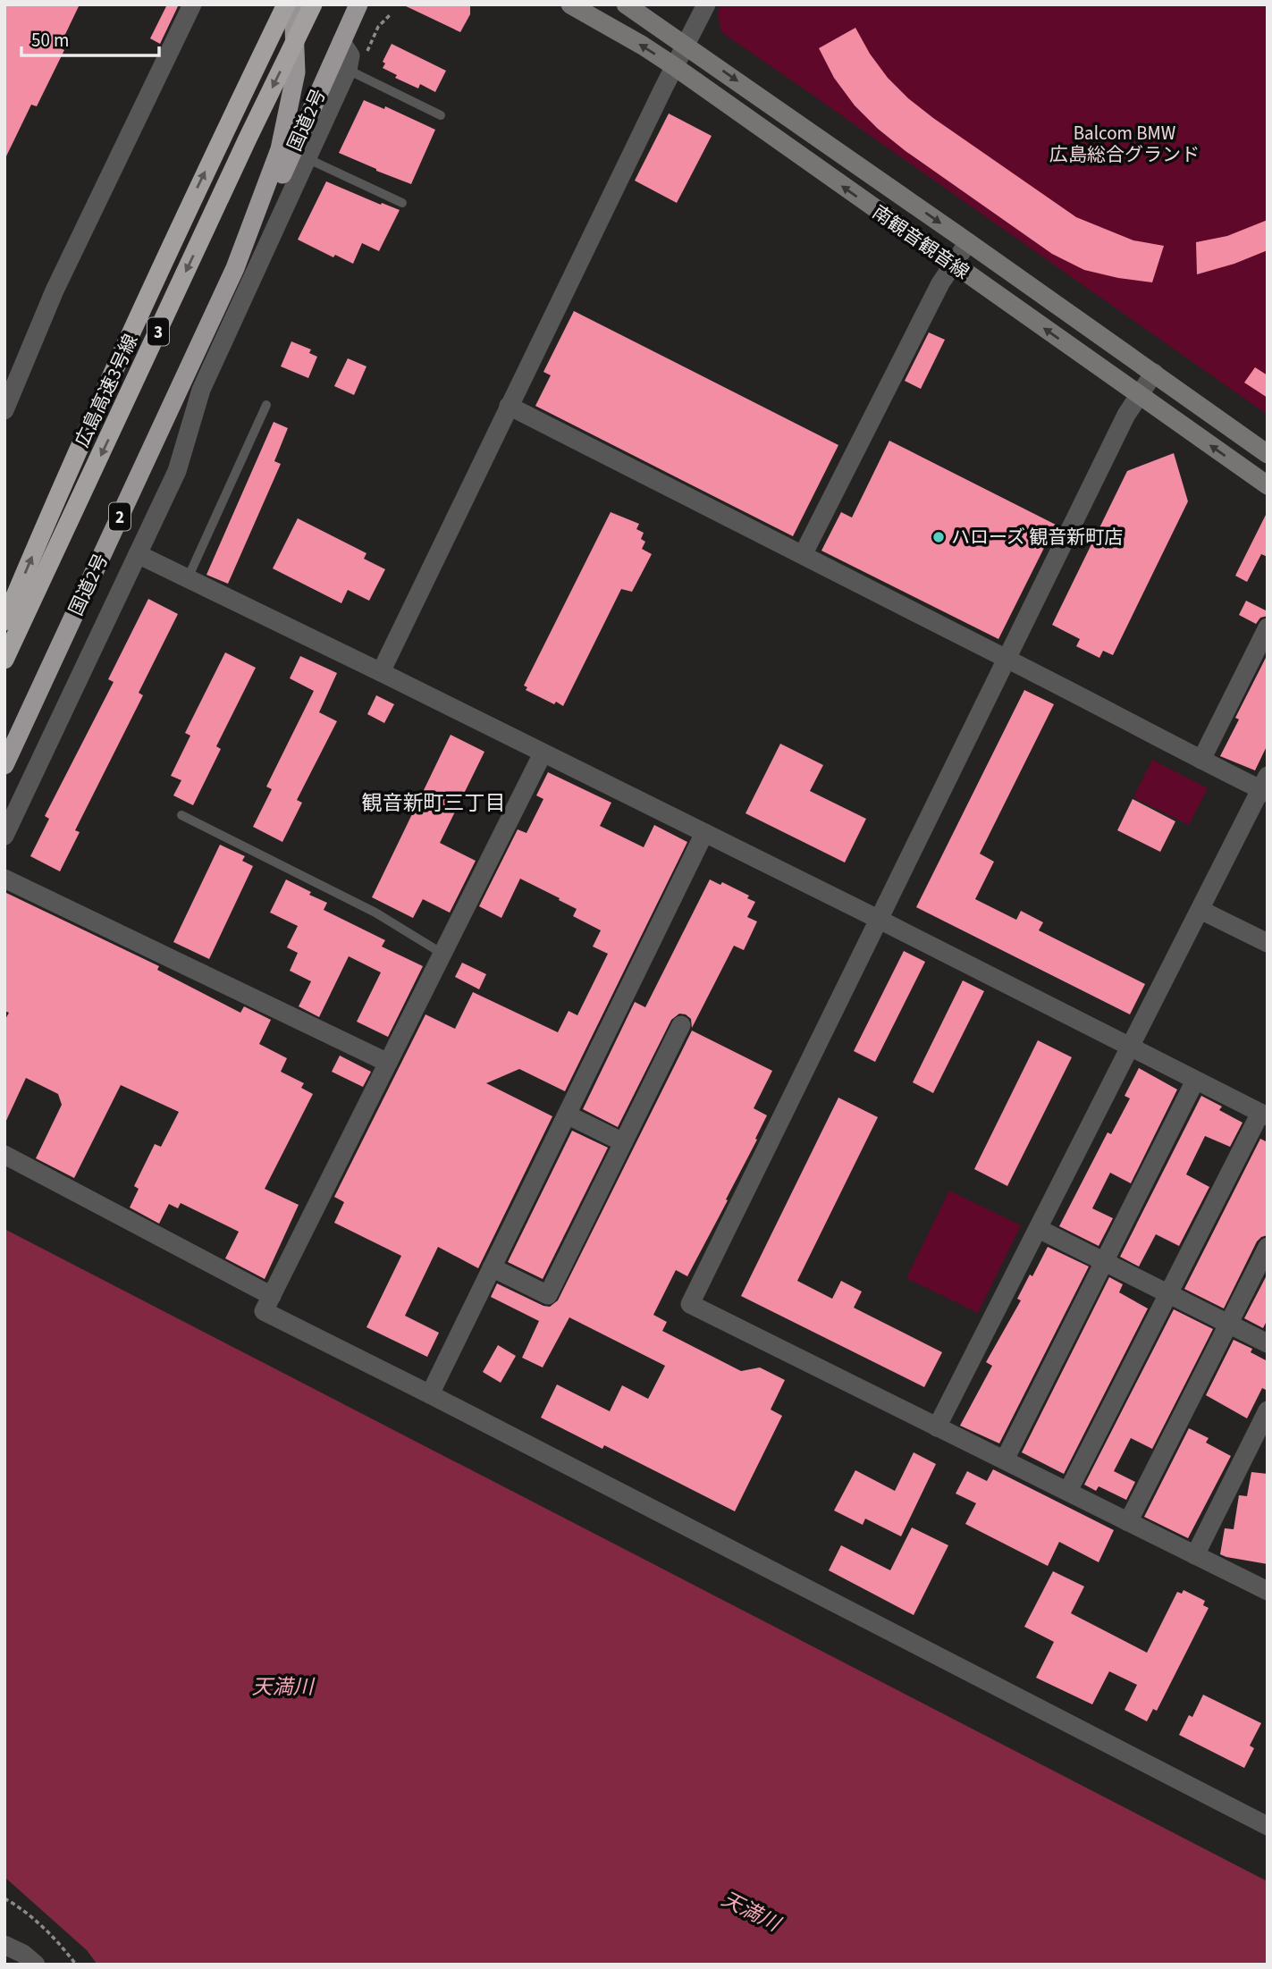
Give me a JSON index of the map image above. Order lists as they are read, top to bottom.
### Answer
{
  "streets": {
    "highway": [
      "国道2号",
      "3",
      "広島高速3号線",
      "2"
    ],
    "main road": ["南観音観音線"]
  },
  "districts": ["観音新町三丁目"],
  "water": ["天満川"],
  "parks": ["Balcom BMW 広島総合グランド"],
  "places": ["ハローズ 観音新町店"],
  "scale_bar": "50 m"
}
